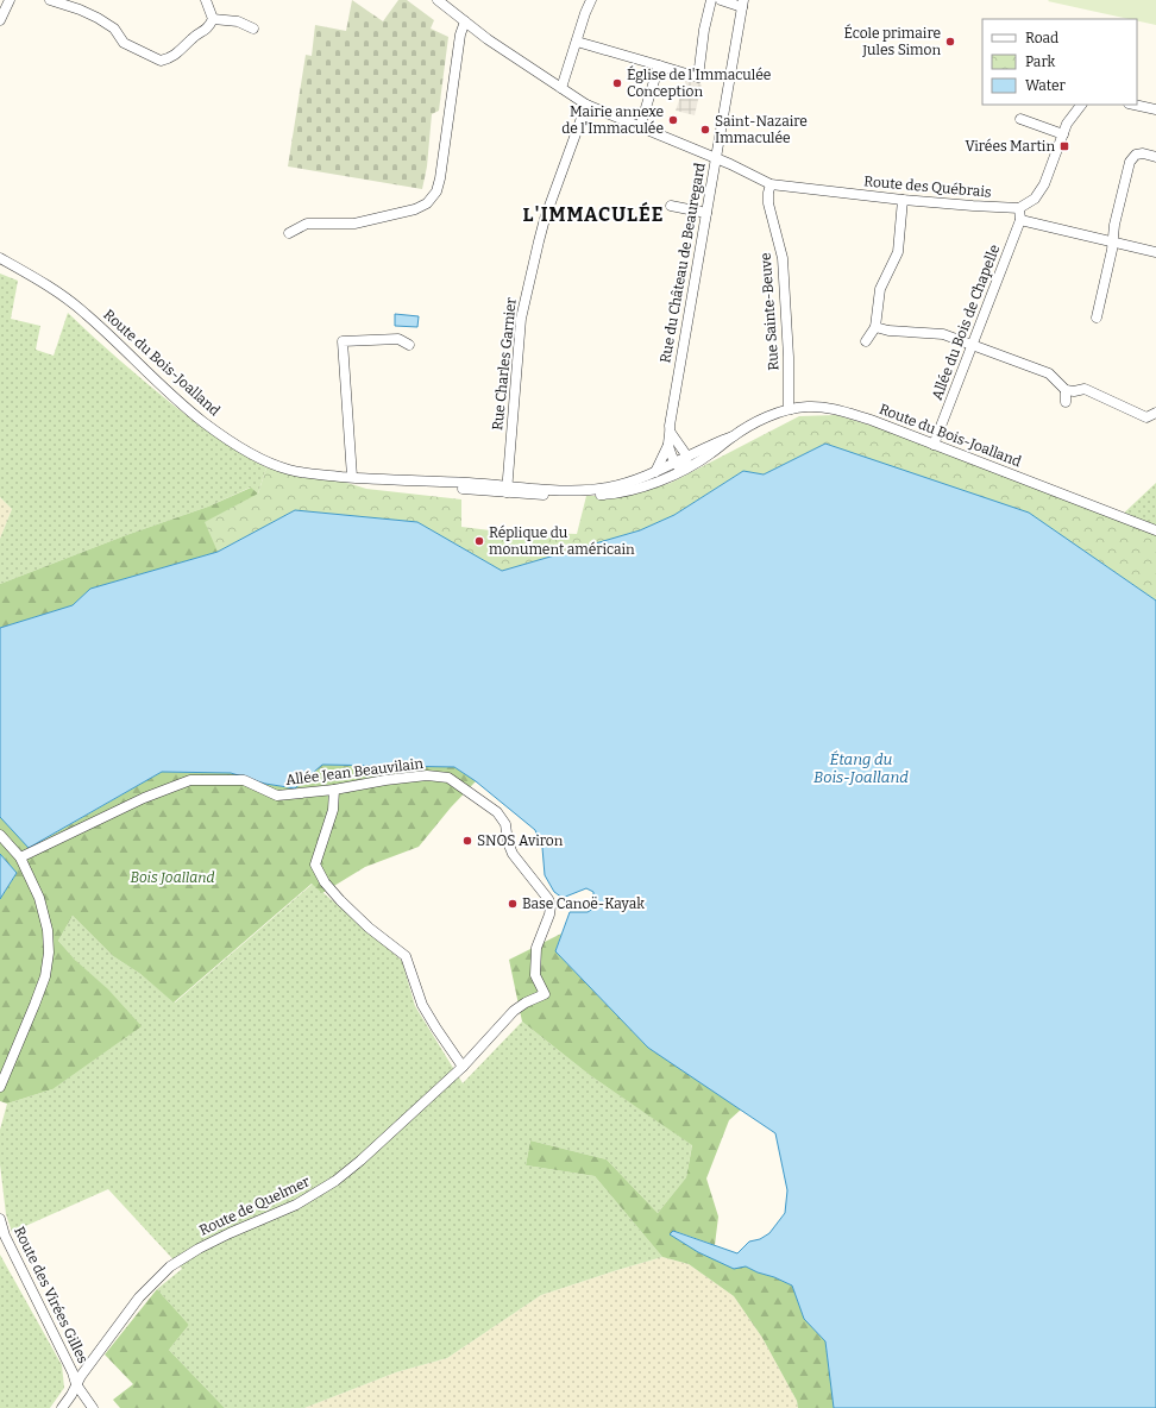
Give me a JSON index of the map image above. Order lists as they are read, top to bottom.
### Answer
{
  "streets": {
    "street": [
      "Route des Québrais",
      "Rue du Château de Beauregard",
      "Rue Sainte-Beuve",
      "Allée du Bois de Chapelle",
      "Route du Bois-Joalland",
      "Rue Charles Garnier",
      "Allée Jean Beauvilain",
      "Route de Quelmer",
      "Route des Virées Gilles"
    ]
  },
  "crossings": [
    ["Route des Québrais", "Rue du Château de Beauregard"],
    ["Route des Québrais", "Rue Sainte-Beuve"],
    ["Route des Québrais", "Allée du Bois de Chapelle"],
    ["Route des Québrais", "Rue Charles Garnier"],
    ["Rue du Château de Beauregard", "Route du Bois-Joalland"],
    ["Rue Sainte-Beuve", "Route du Bois-Joalland"],
    ["Allée du Bois de Chapelle", "Route du Bois-Joalland"],
    ["Route du Bois-Joalland", "Rue Charles Garnier"],
    ["Allée Jean Beauvilain", "Route de Quelmer"],
    ["Route de Quelmer", "Route des Virées Gilles"]
  ],
  "districts": ["L'IMMACULÉE"],
  "water": ["Étang du Bois-Joalland"],
  "parks": ["Bois Joalland"],
  "places": {
    "other": [
      "École primaire Jules Simon",
      "Église de l'Immaculée Conception",
      "Mairie annexe de l'Immaculée",
      "Saint-Nazaire Immaculée",
      "Réplique du monument américain",
      "SNOS Aviron",
      "Base Canoë-Kayak"
    ],
    "transit": ["Virées Martin"]
  },
  "legend": ["Road", "Park", "Water"]
}
